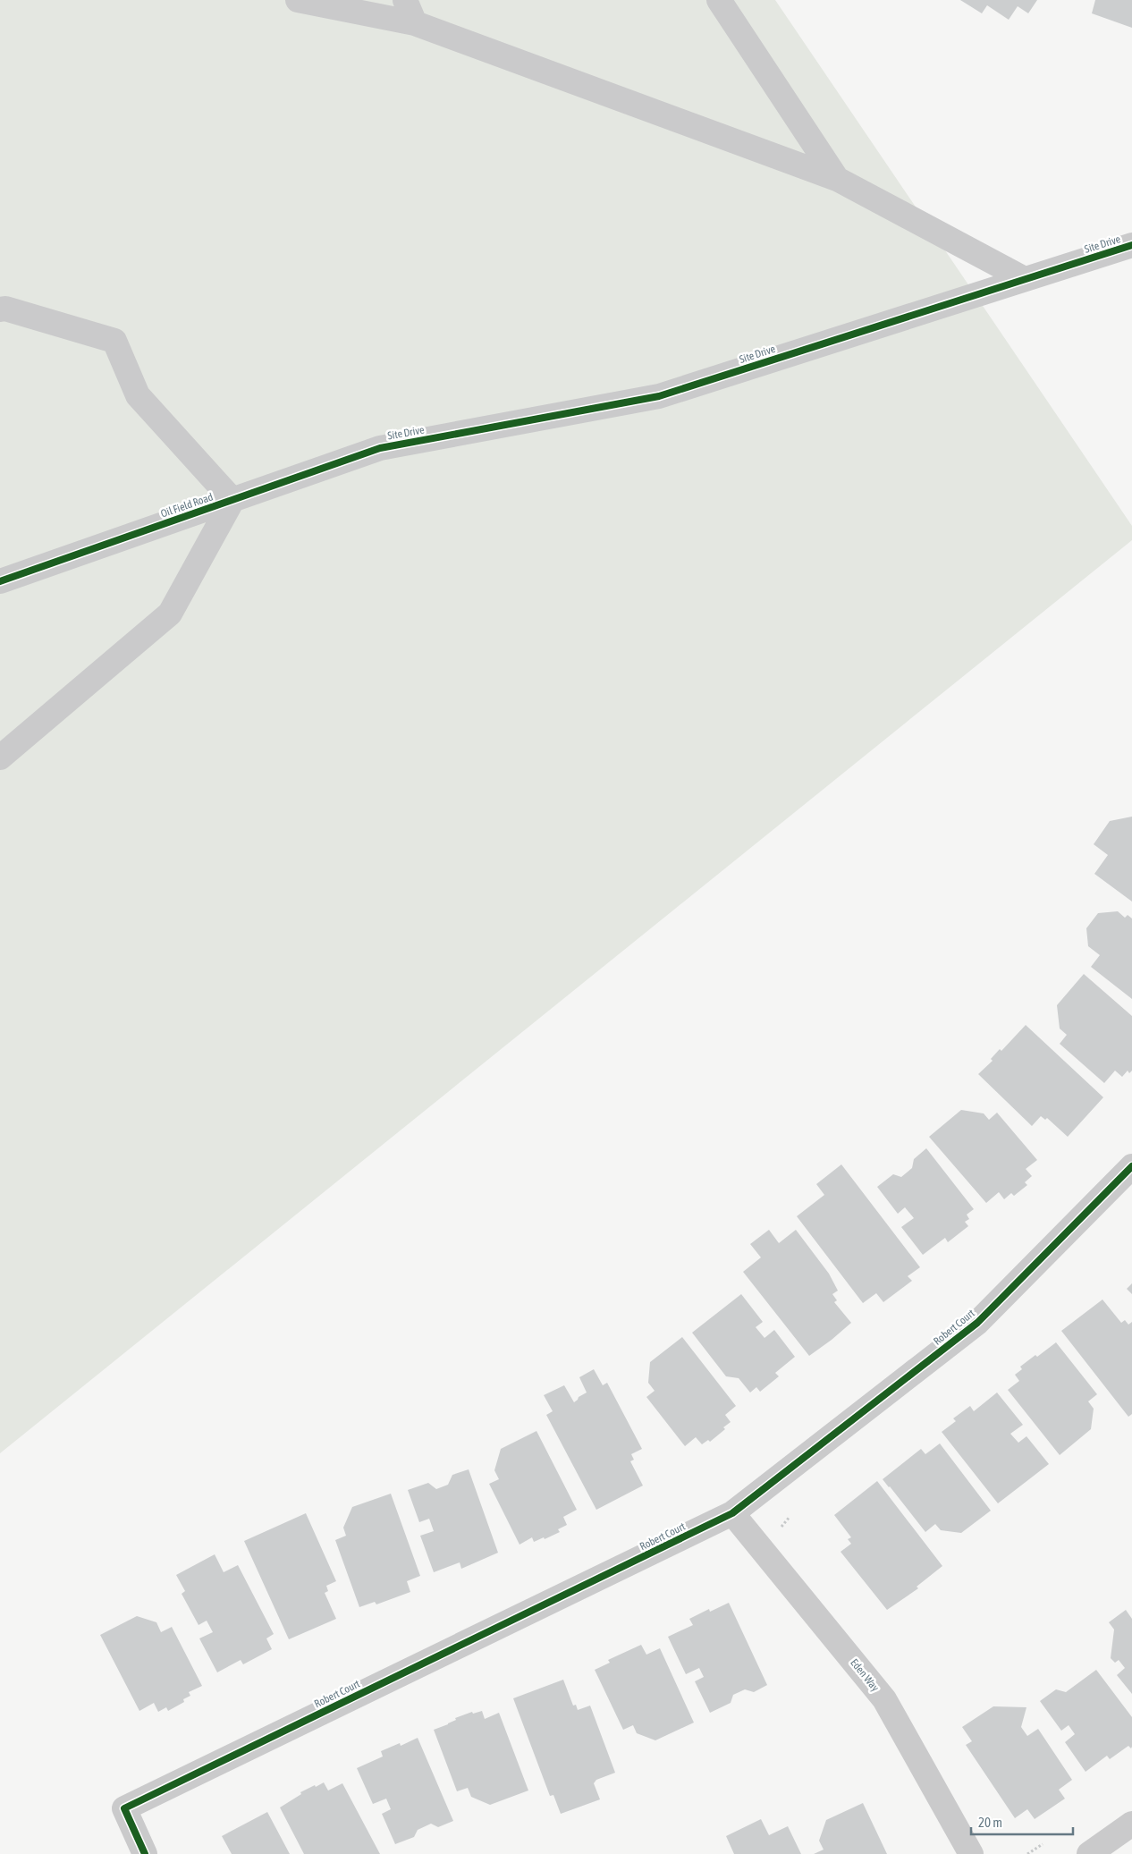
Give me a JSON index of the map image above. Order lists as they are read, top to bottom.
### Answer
{
  "streets": {
    "street": [
      "Site Drive",
      "Oil Field Road",
      "Robert Court",
      "Eden Way"
    ]
  },
  "crossings": [
    ["Site Drive", "Oil Field Road"],
    ["Robert Court", "Eden Way"]
  ],
  "scale_bar": "20 m"
}
